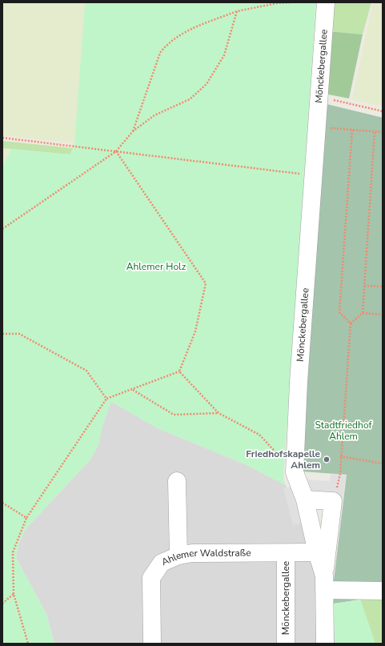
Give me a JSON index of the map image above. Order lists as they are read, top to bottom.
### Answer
{
  "streets": {
    "street": ["Mönckebergallee", "Ahlemer Waldstraße"]
  },
  "crossings": [
    ["Mönckebergallee", "Ahlemer Waldstraße"]
  ],
  "parks": ["Ahlemer Holz", "Stadtfriedhof Ahlem"],
  "places": ["Friedhofskapelle Ahlem"]
}
